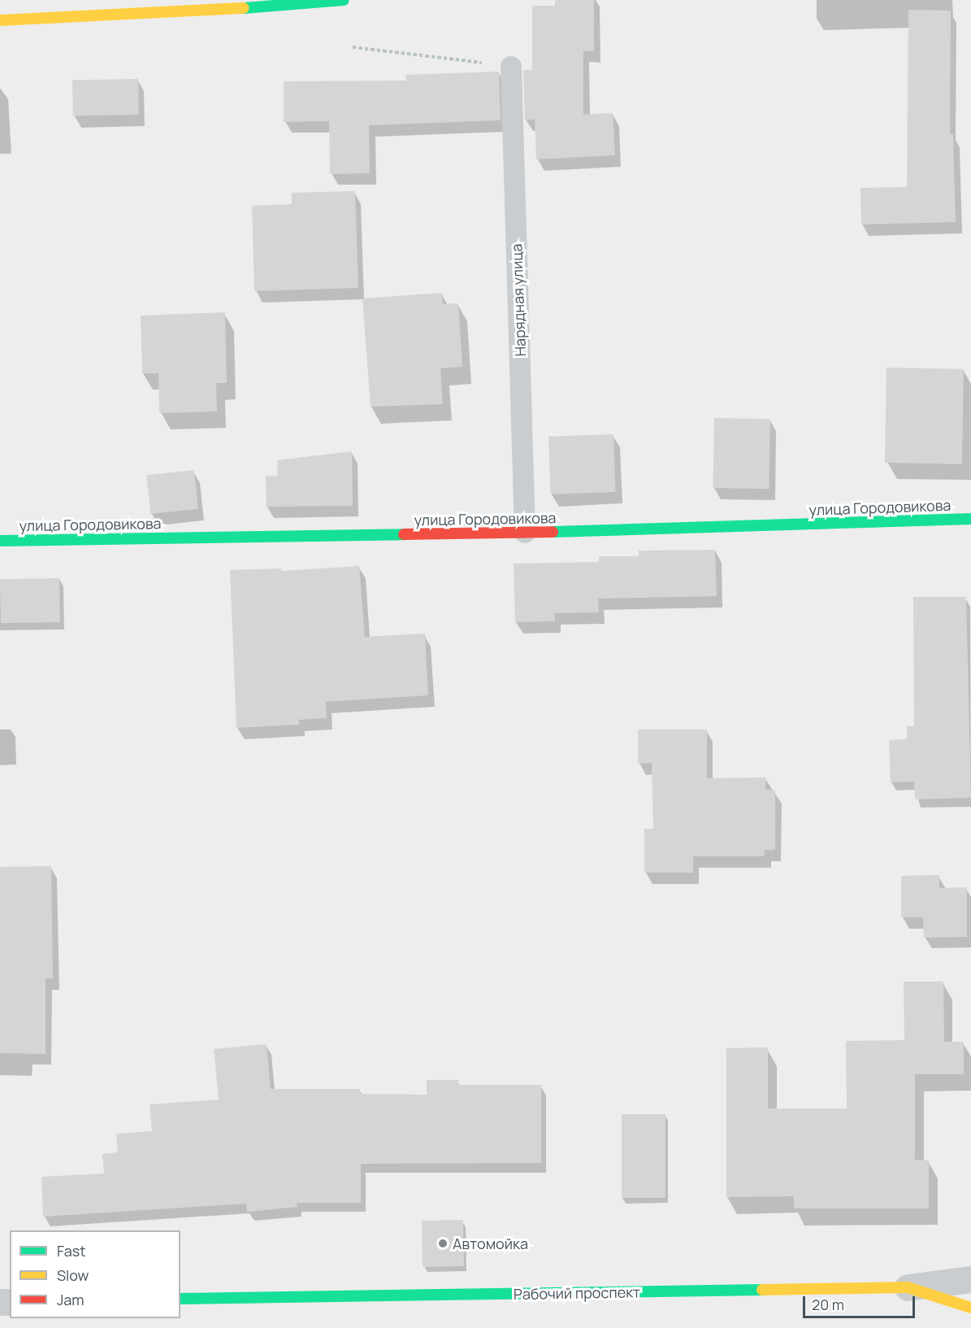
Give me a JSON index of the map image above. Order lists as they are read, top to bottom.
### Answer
{
  "streets": {
    "street": ["улица Городовикова", "Рабочий проспект"],
    "lane": ["Нарядная улица"]
  },
  "crossings": [
    ["Нарядная улица", "улица Городовикова"]
  ],
  "places": ["Автомойка"],
  "legend": ["Fast", "Slow", "Jam"],
  "scale_bar": "20 m"
}
